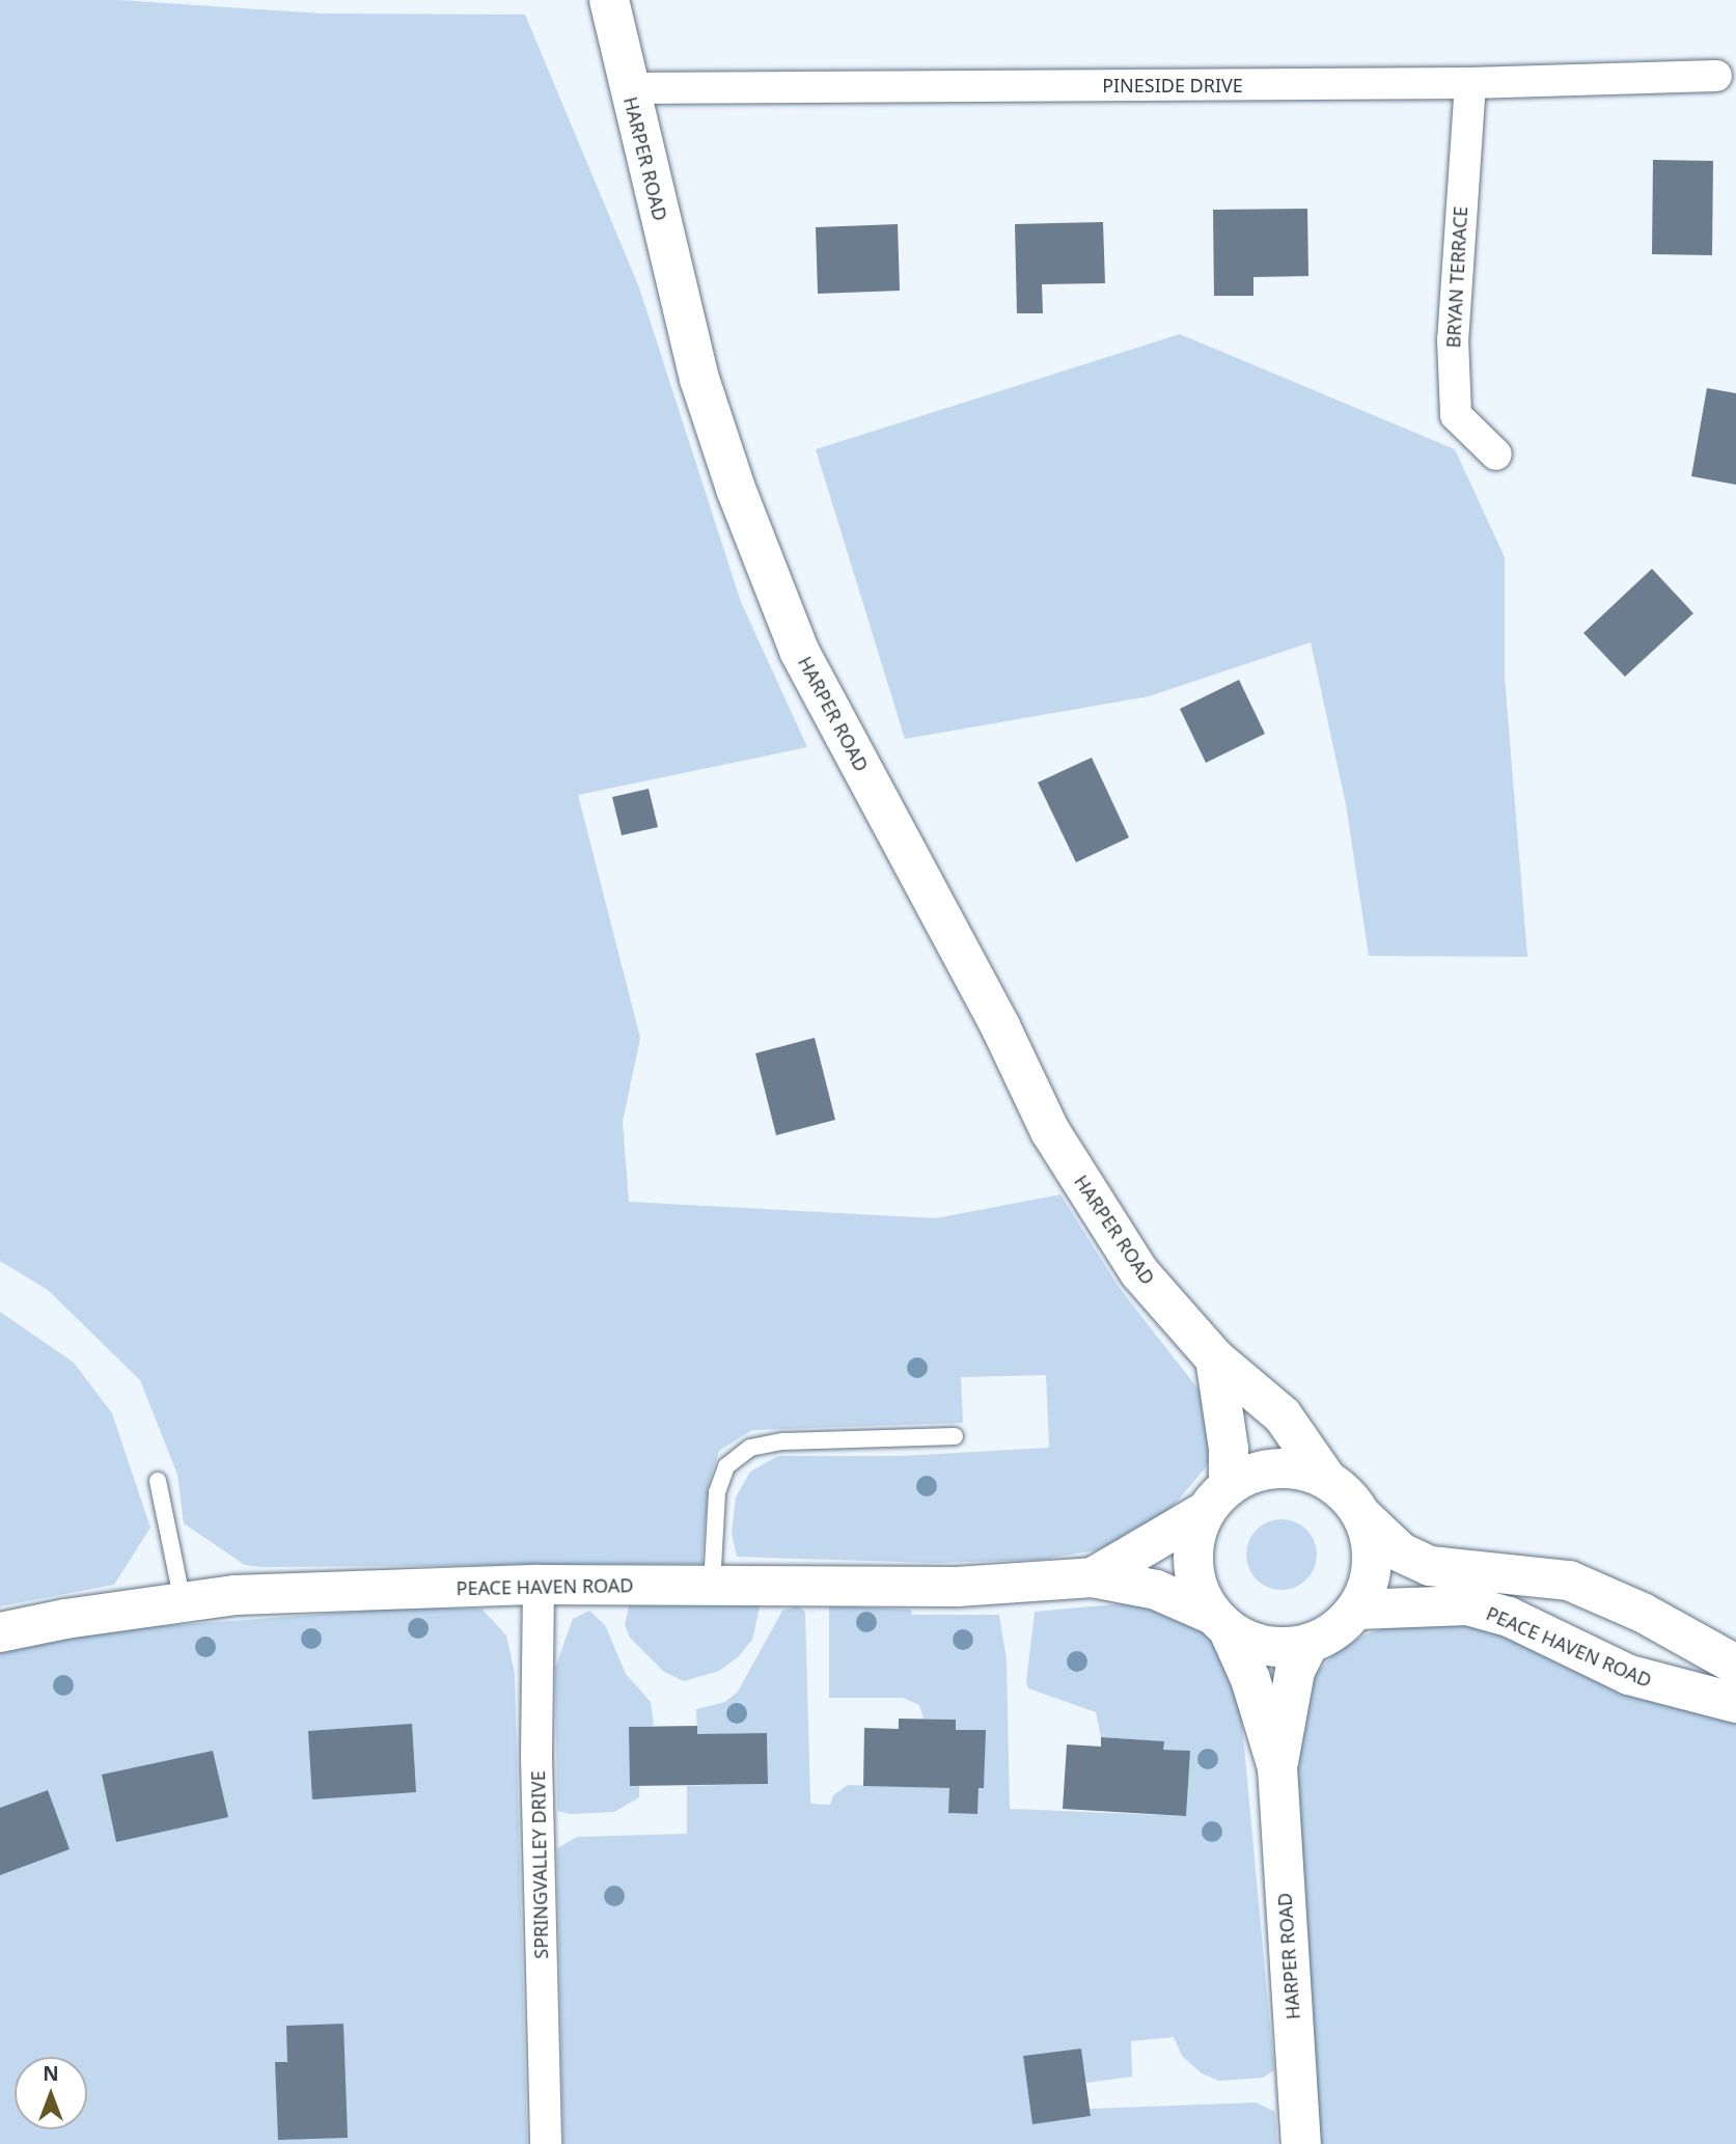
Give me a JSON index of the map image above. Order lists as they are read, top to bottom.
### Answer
{
  "streets": {
    "main road": ["HARPER ROAD", "PEACE HAVEN ROAD"],
    "street": ["PINESIDE DRIVE", "BRYAN TERRACE", "SPRINGVALLEY DRIVE"]
  },
  "crossings": [
    ["PINESIDE DRIVE", "HARPER ROAD"],
    ["PINESIDE DRIVE", "BRYAN TERRACE"],
    ["HARPER ROAD", "PEACE HAVEN ROAD"],
    ["PEACE HAVEN ROAD", "SPRINGVALLEY DRIVE"]
  ],
  "north": "top"
}
